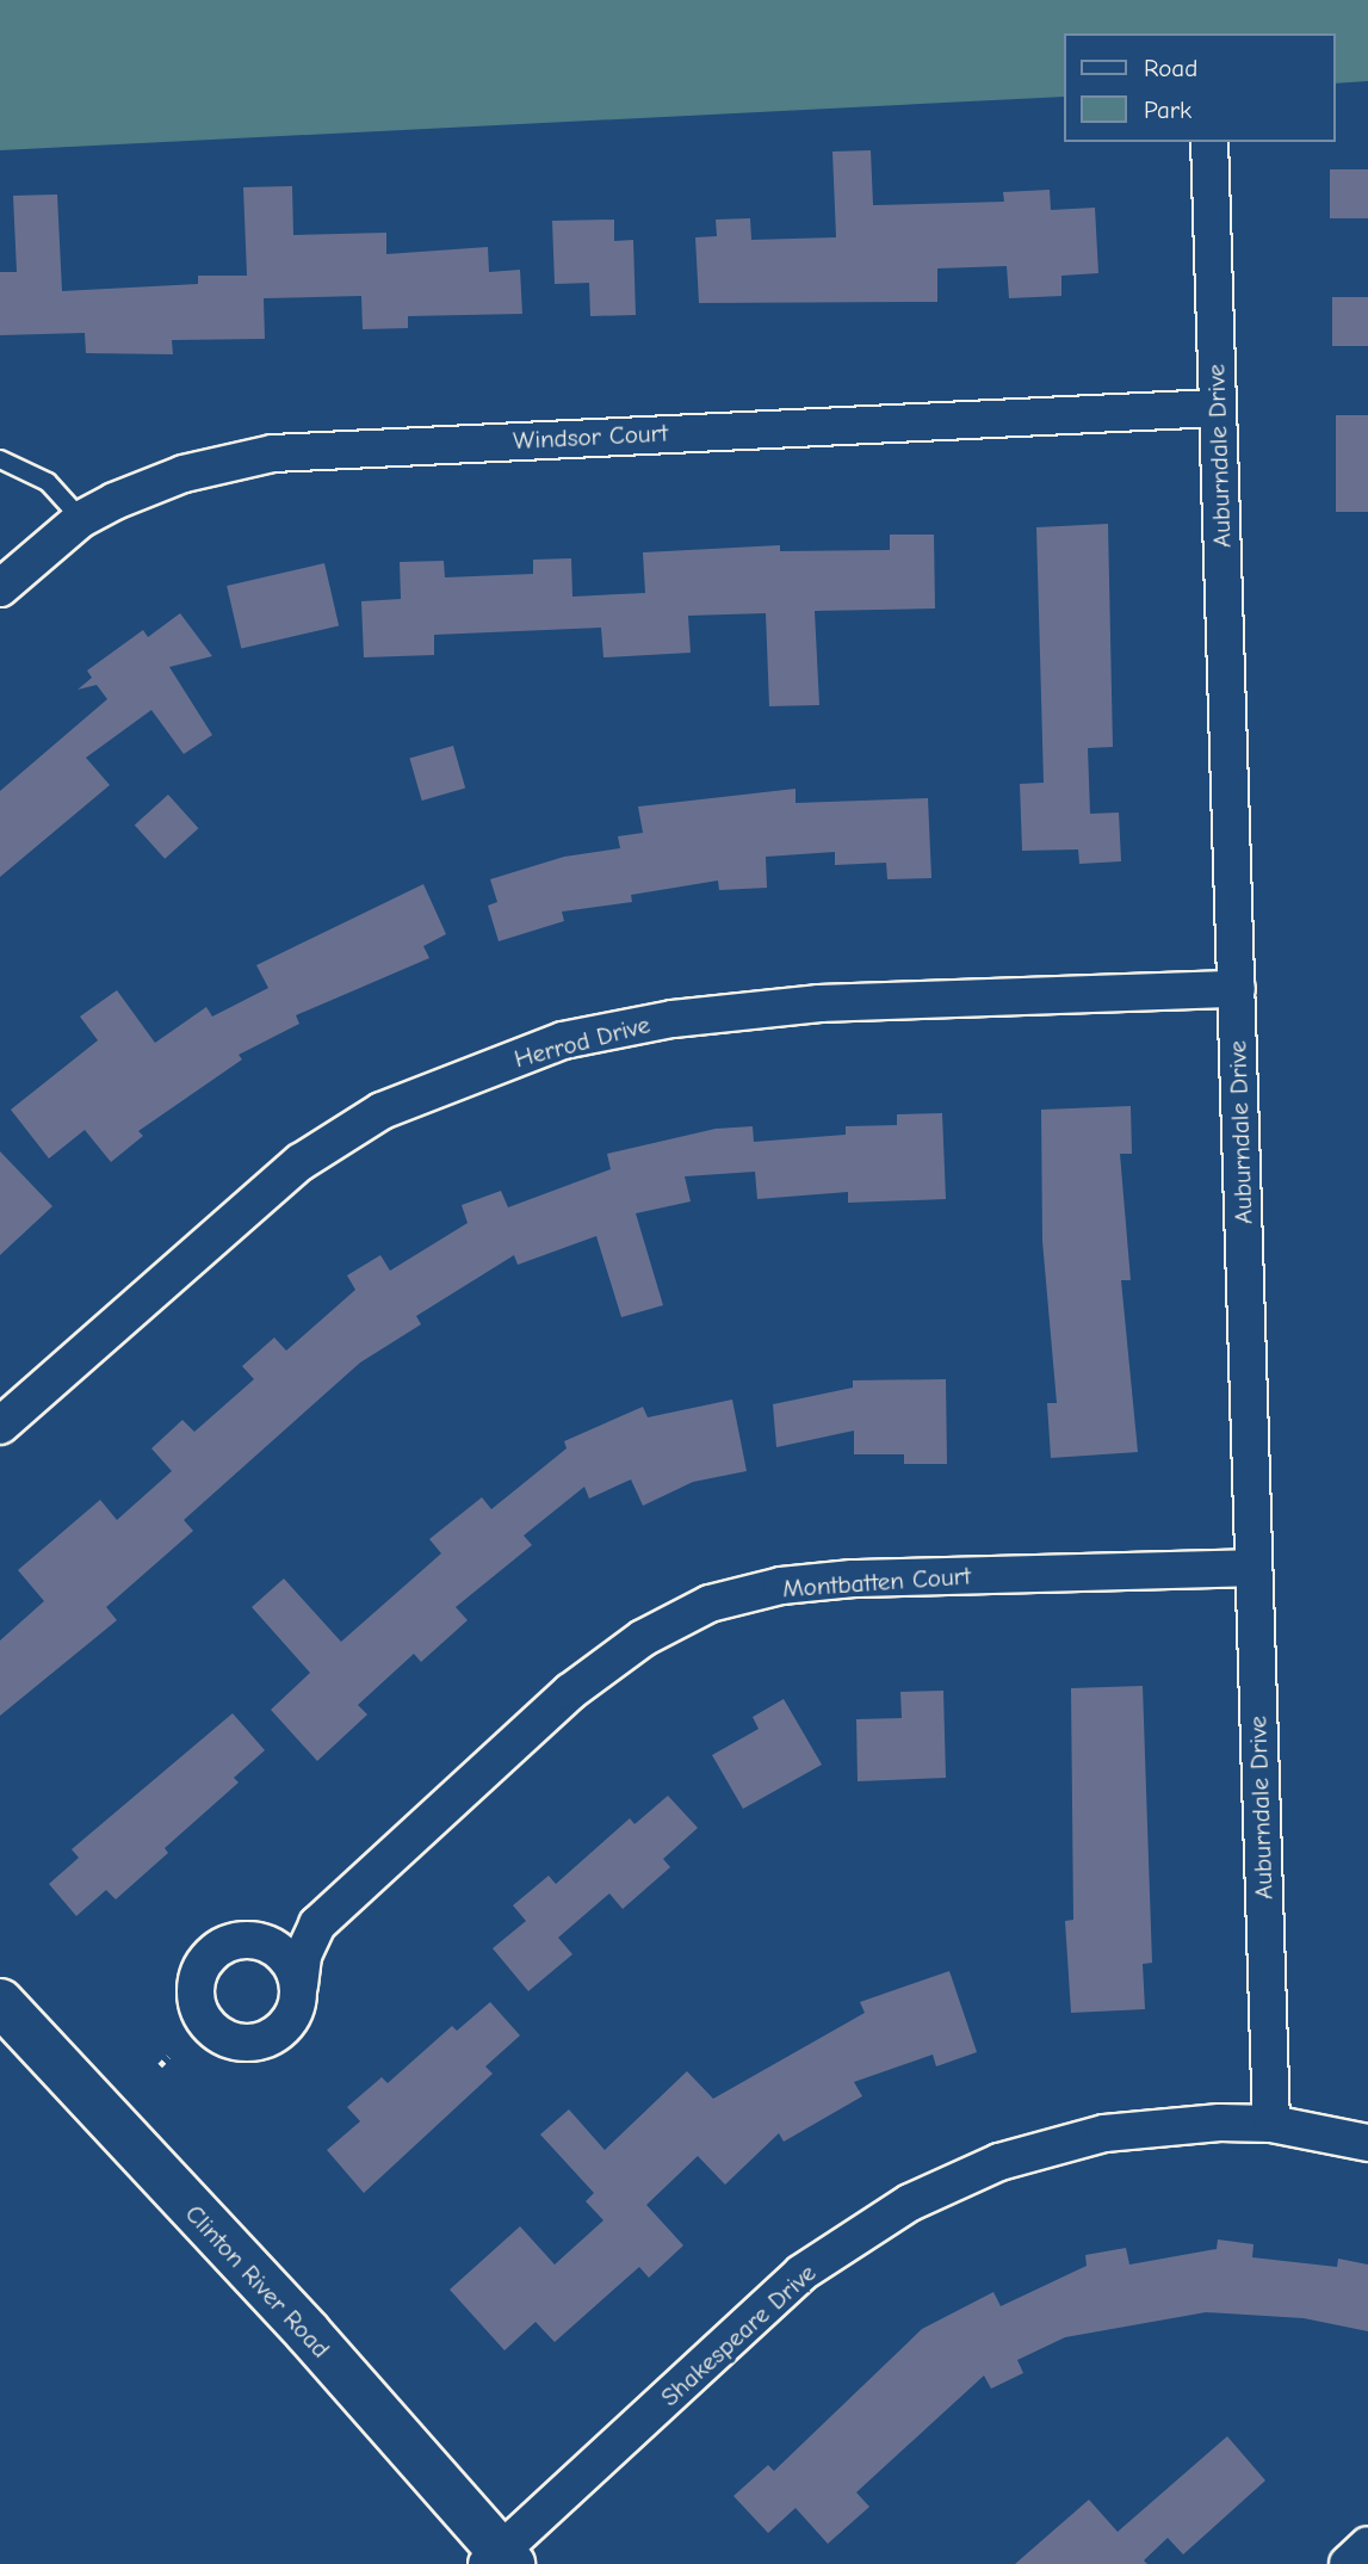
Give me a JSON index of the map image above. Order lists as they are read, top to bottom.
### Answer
{
  "streets": {
    "street": [
      "Windsor Court",
      "Auburndale Drive",
      "Herrod Drive",
      "Montbatten Court",
      "Clinton River Road",
      "Shakespeare Drive"
    ]
  },
  "crossings": [
    ["Windsor Court", "Auburndale Drive"],
    ["Auburndale Drive", "Herrod Drive"],
    ["Auburndale Drive", "Montbatten Court"],
    ["Auburndale Drive", "Shakespeare Drive"],
    ["Clinton River Road", "Shakespeare Drive"]
  ],
  "legend": ["Road", "Park"]
}
